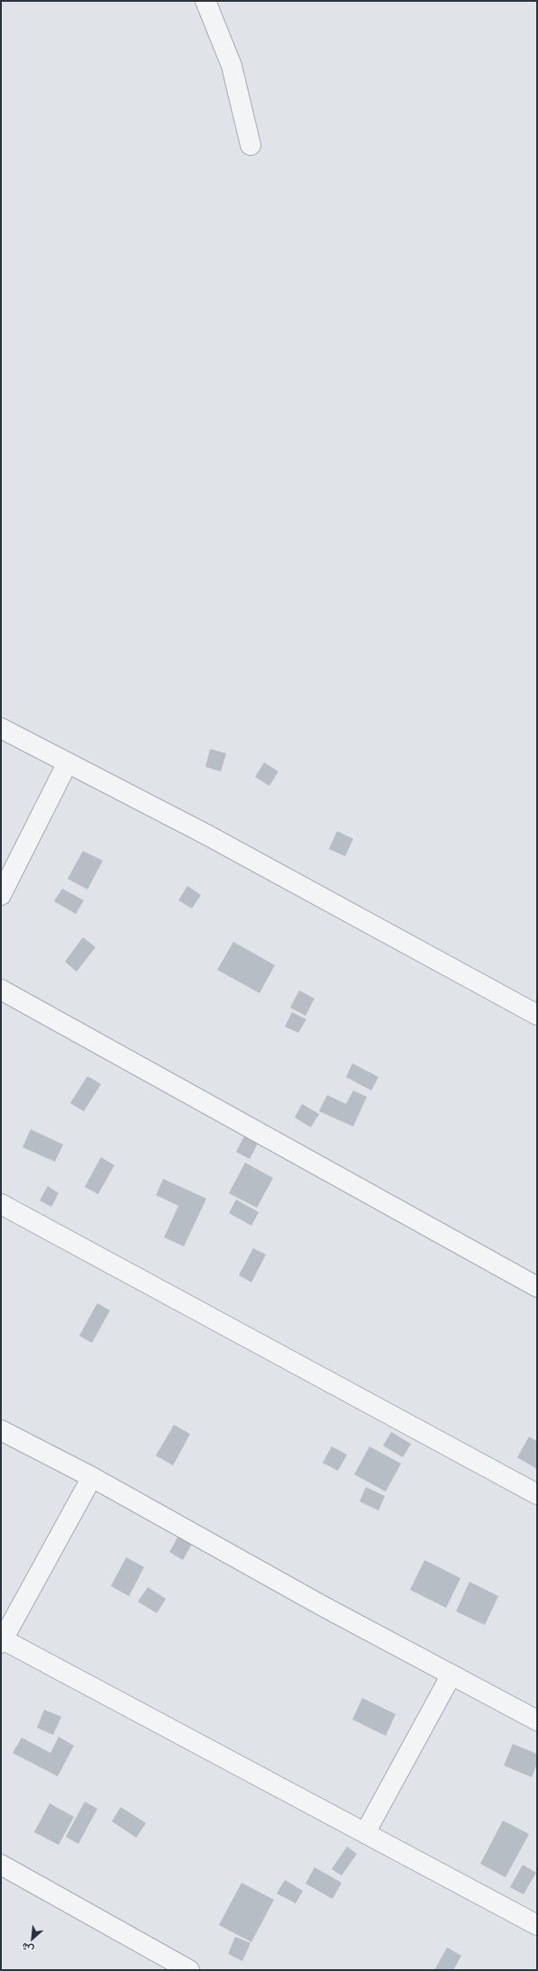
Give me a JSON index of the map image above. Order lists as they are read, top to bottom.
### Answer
{
  "north": "bottom left"
}
